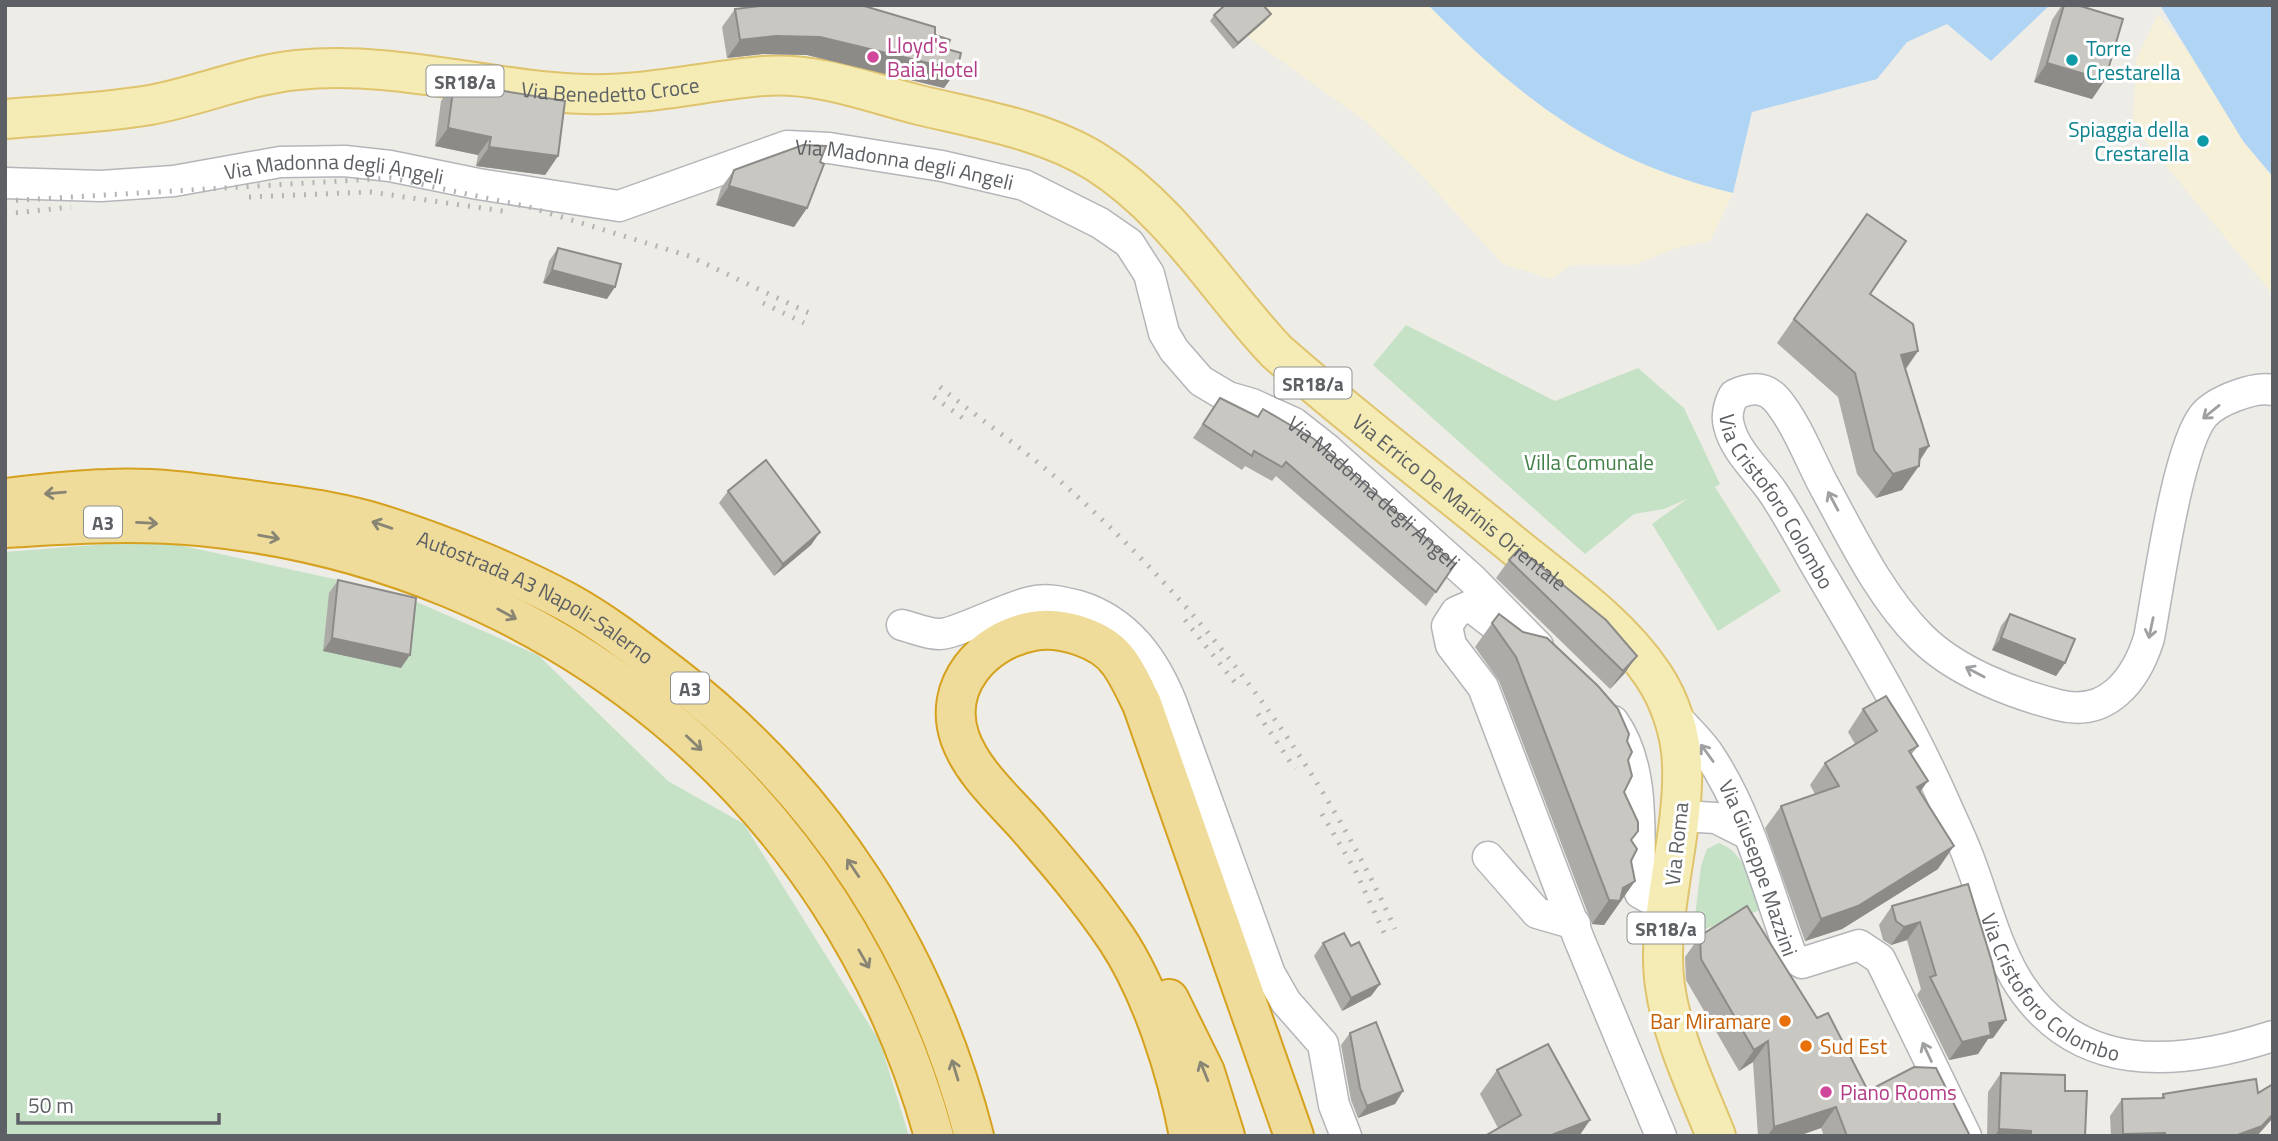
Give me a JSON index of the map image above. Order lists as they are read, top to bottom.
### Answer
{
  "streets": {
    "highway": ["A3", "Autostrada A3 Napoli-Salerno"],
    "main road": [
      "SR18/a",
      "Via Benedetto Croce",
      "Via Errico De Marinis Orientale",
      "Via Roma"
    ],
    "street": ["Via Madonna degli Angeli", "Via Cristoforo Colombo", "Via Giuseppe Mazzini"]
  },
  "crossings": [
    ["Via Benedetto Croce", "Via Errico De Marinis Orientale"],
    ["Via Errico De Marinis Orientale", "Via Roma"],
    ["Via Errico De Marinis Orientale", "Via Giuseppe Mazzini"],
    ["Via Roma", "Via Giuseppe Mazzini"]
  ],
  "parks": ["Villa Comunale"],
  "places": [
    "Lloyd's Baia Hotel",
    "Torre Crestarella",
    "Spiaggia della Crestarella",
    "Bar Miramare",
    "Sud Est",
    "Piano Rooms"
  ],
  "scale_bar": "50 m"
}
